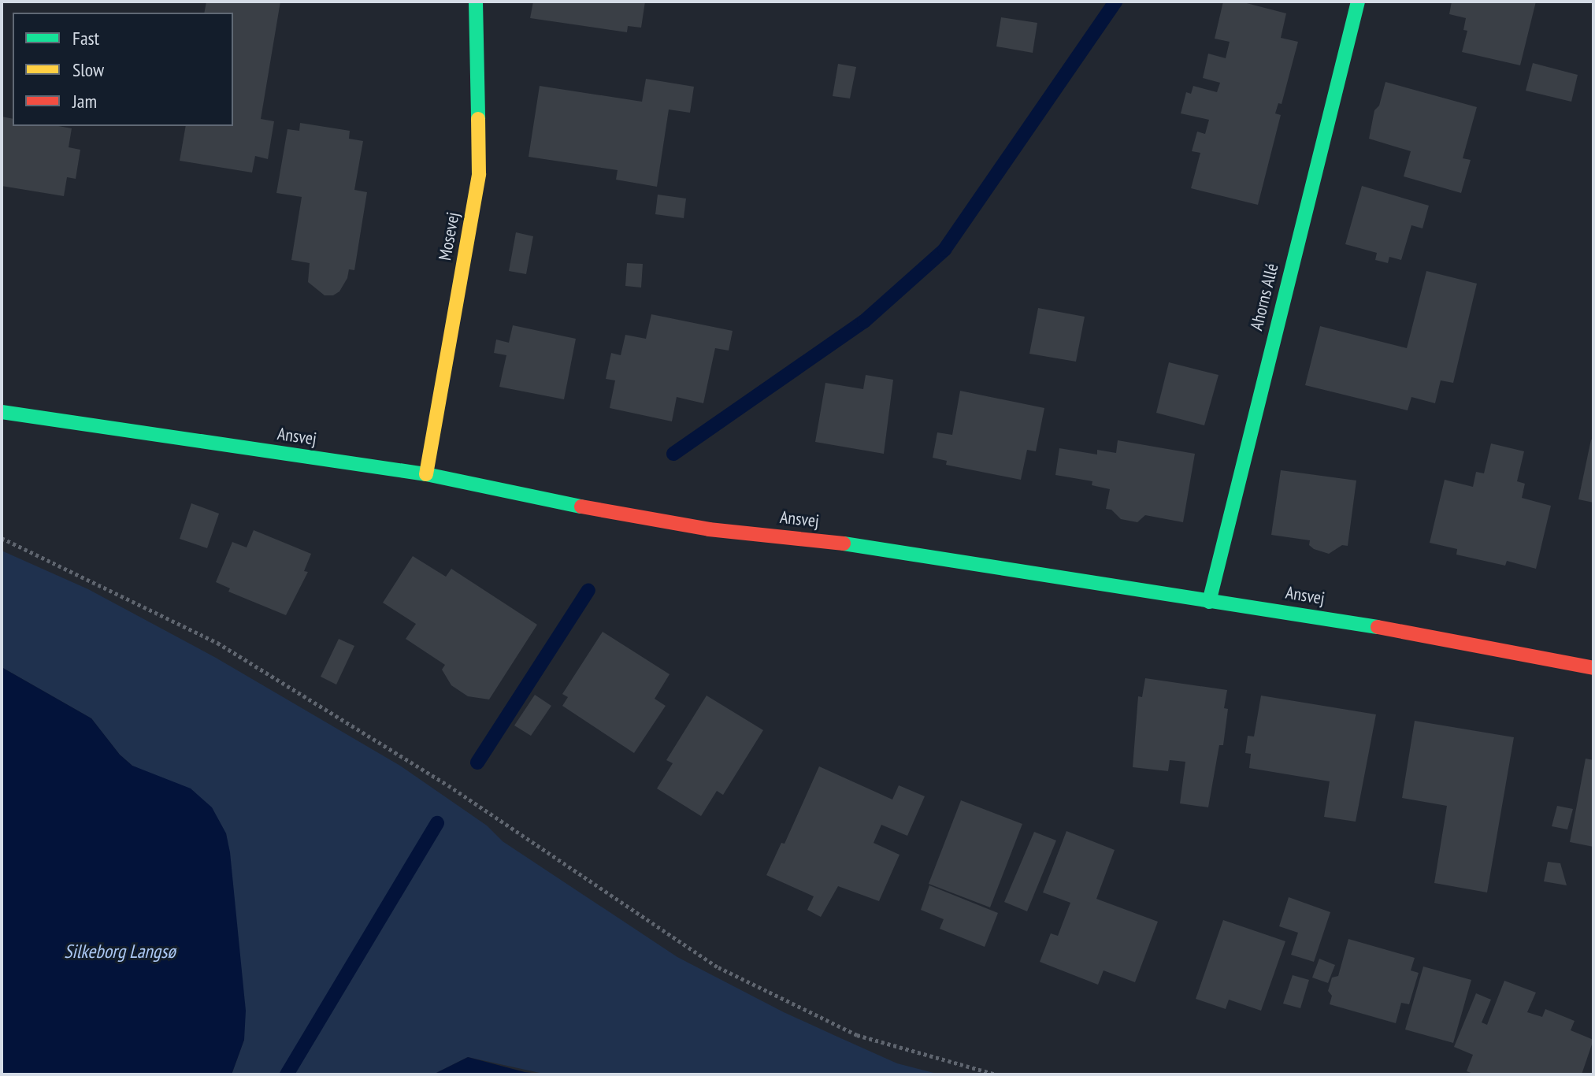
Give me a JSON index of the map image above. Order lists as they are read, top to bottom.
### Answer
{
  "streets": {
    "street": ["Mosevej", "Ahorns Allé", "Ansvej"]
  },
  "crossings": [
    ["Mosevej", "Ansvej"],
    ["Ahorns Allé", "Ansvej"]
  ],
  "water": ["Silkeborg Langsø"],
  "legend": ["Fast", "Slow", "Jam"]
}
